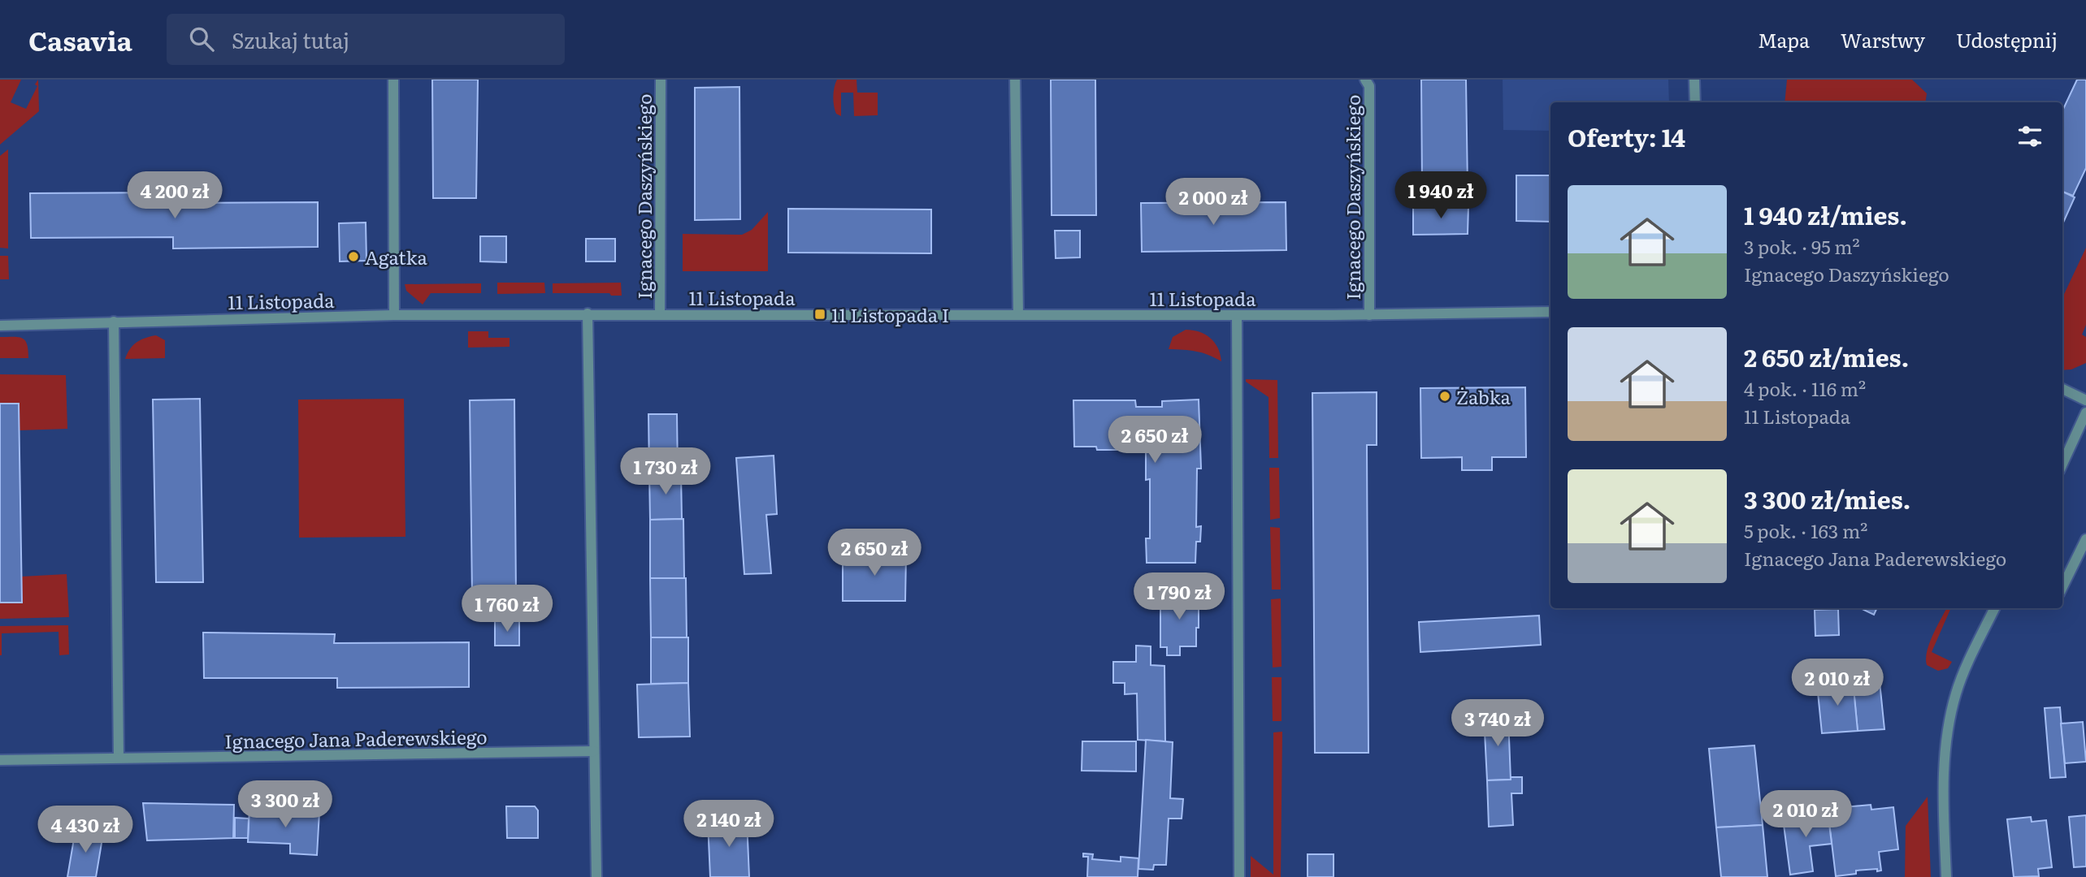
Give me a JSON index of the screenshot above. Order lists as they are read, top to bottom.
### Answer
{
  "streets": {
    "street": ["Ignacego Daszyńskiego", "11 Listopada", "Ignacego Jana Paderewskiego"]
  },
  "crossings": [
    ["Ignacego Daszyńskiego", "11 Listopada"]
  ],
  "places": {
    "other": ["Agatka", "Żabka"],
    "transit": ["11 Listopada I"]
  },
  "page": {
    "header": "Casavia",
    "search": "Szukaj tutaj",
    "nav": ["Mapa", "Warstwy", "Udostępnij"],
    "heading": "Oferty: 14",
    "list": [
      {
        "name": "1 940 zł/mies.",
        "note": "3 pok. · 95 m² · Ignacego Daszyńskiego"
      },
      {
        "name": "2 650 zł/mies.",
        "note": "4 pok. · 116 m² · 11 Listopada"
      },
      {
        "name": "3 300 zł/mies.",
        "note": "5 pok. · 163 m² · Ignacego Jana Paderewskiego"
      }
    ],
    "price": [
      "4 200 zł",
      "1 940 zł",
      "2 000 zł",
      "2 650 zł",
      "1 730 zł",
      "2 650 zł",
      "1 790 zł",
      "1 760 zł",
      "2 010 zł",
      "3 740 zł",
      "3 300 zł",
      "2 010 zł",
      "2 140 zł",
      "4 430 zł"
    ]
  }
}
